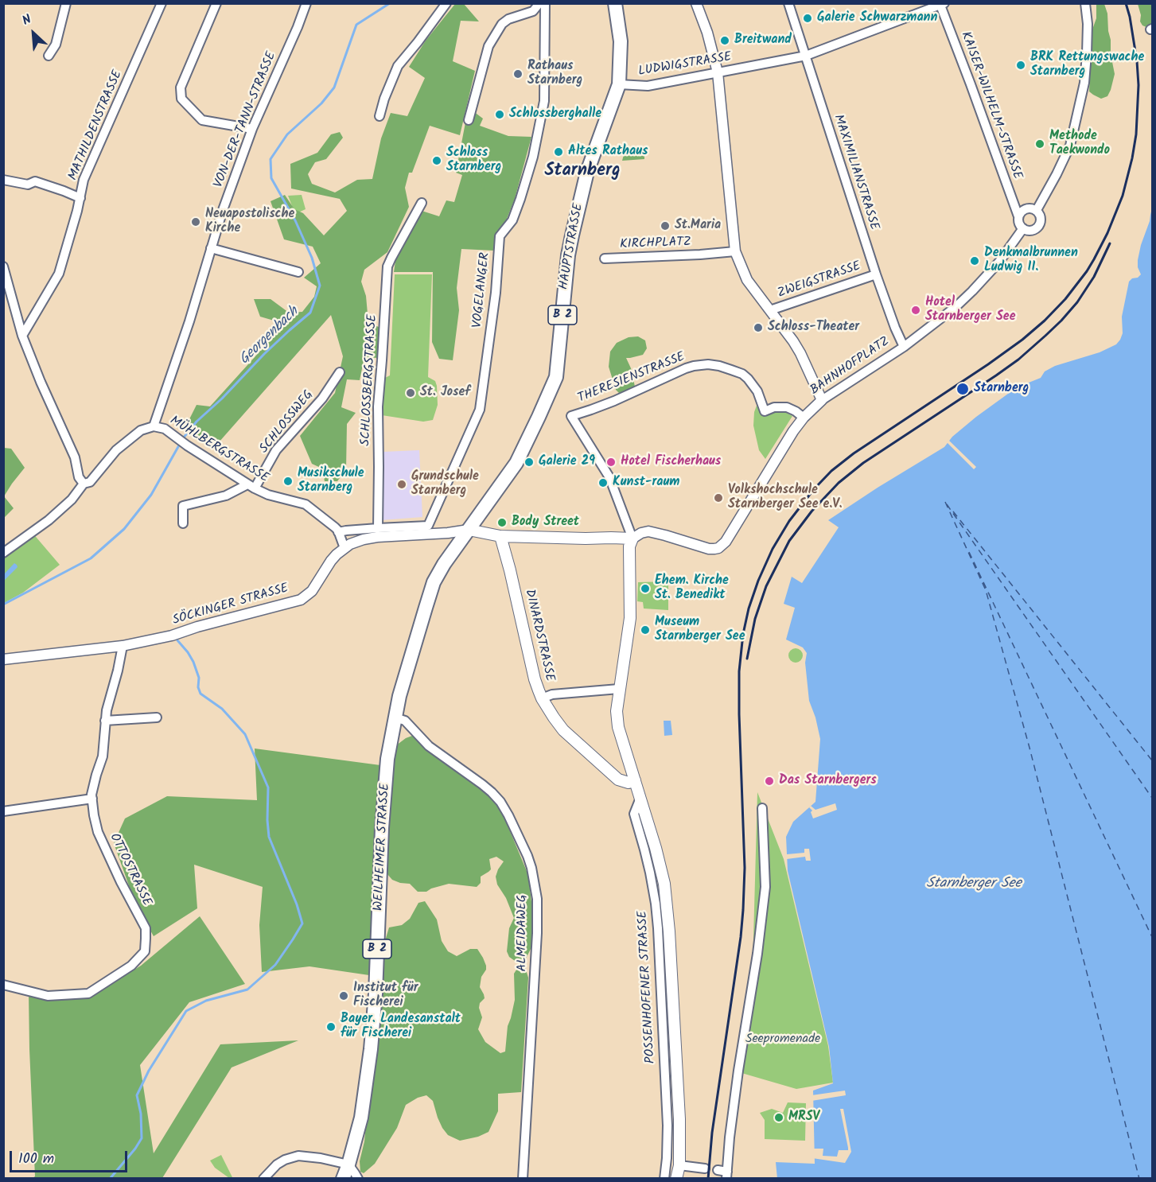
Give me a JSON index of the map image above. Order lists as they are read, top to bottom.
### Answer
{
  "streets": {
    "main road": [
      "HAUPTSTRASSE",
      "B 2",
      "DINARDSTRASSE",
      "WEILHEIMER STRASSE",
      "POSSENHOFENER STRASSE"
    ],
    "street": [
      "LUDWIGSTRASSE",
      "KAISER-WILHELM-STRASSE",
      "VON-DER-TANN-STRASSE",
      "MATHILDENSTRASSE",
      "MAXIMILIANSTRASSE",
      "KIRCHPLATZ",
      "ZWEIGSTRASSE",
      "VOGELANGER",
      "BAHNHOFPLATZ",
      "THERESIENSTRASSE",
      "SCHLOSSBERGSTRASSE",
      "SCHLOSSWEG",
      "MÜHLBERGSTRASSE",
      "SÖCKINGER STRASSE",
      "OTTOSTRASSE",
      "ALMEIDAWEG"
    ]
  },
  "crossings": [
    ["LUDWIGSTRASSE", "KAISER-WILHELM-STRASSE"],
    ["LUDWIGSTRASSE", "MAXIMILIANSTRASSE"],
    ["LUDWIGSTRASSE", "HAUPTSTRASSE"],
    ["KAISER-WILHELM-STRASSE", "BAHNHOFPLATZ"],
    ["VON-DER-TANN-STRASSE", "MÜHLBERGSTRASSE"],
    ["MAXIMILIANSTRASSE", "ZWEIGSTRASSE"],
    ["MAXIMILIANSTRASSE", "BAHNHOFPLATZ"],
    ["HAUPTSTRASSE", "SÖCKINGER STRASSE"],
    ["HAUPTSTRASSE", "WEILHEIMER STRASSE"],
    ["VOGELANGER", "SCHLOSSBERGSTRASSE"],
    ["BAHNHOFPLATZ", "THERESIENSTRASSE"],
    ["BAHNHOFPLATZ", "POSSENHOFENER STRASSE"],
    ["THERESIENSTRASSE", "POSSENHOFENER STRASSE"],
    ["SCHLOSSWEG", "MÜHLBERGSTRASSE"],
    ["MÜHLBERGSTRASSE", "SÖCKINGER STRASSE"],
    ["SÖCKINGER STRASSE", "WEILHEIMER STRASSE"],
    ["SÖCKINGER STRASSE", "OTTOSTRASSE"],
    ["DINARDSTRASSE", "POSSENHOFENER STRASSE"],
    ["WEILHEIMER STRASSE", "ALMEIDAWEG"]
  ],
  "districts": ["Starnberg"],
  "water": ["Georgenbach", "Starnberger See"],
  "parks": ["Seepromenade"],
  "places": [
    "Galerie Schwarzmann",
    "Breitwand",
    "BRK Rettungswache Starnberg",
    "Rathaus Starnberg",
    "Schlossberghalle",
    "Methode Taekwondo",
    "Altes Rathaus",
    "Schloss Starnberg",
    "Neuapostolische Kirche",
    "St.Maria",
    "Denkmalbrunnen Ludwig II.",
    "Hotel Starnberger See",
    "Schloss-Theater",
    "Starnberg",
    "St. Josef",
    "Galerie 29",
    "Hotel Fischerhaus",
    "Musikschule Starnberg",
    "Kunst-raum",
    "Grundschule Starnberg",
    "Volkshochschule Starnberger See e.V.",
    "Body Street",
    "Ehem. Kirche St. Benedikt",
    "Museum Starnberger See",
    "Das Starnbergers",
    "Institut für Fischerei",
    "Bayer. Landesanstalt für Fischerei",
    "MRSV"
  ],
  "scale_bar": "100 m",
  "north": "top left"
}
